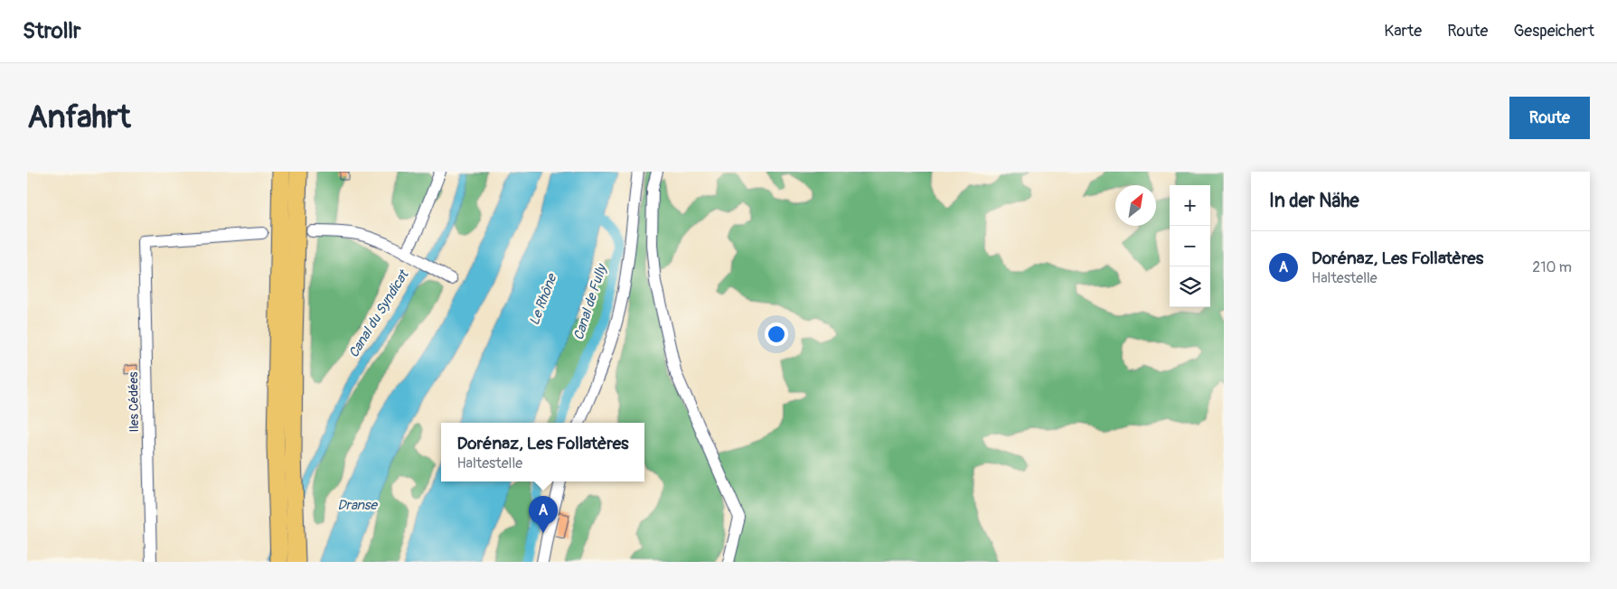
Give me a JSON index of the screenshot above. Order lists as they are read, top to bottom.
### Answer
{
  "streets": {
    "street": ["Iles Cédées"]
  },
  "water": [
    "Le Rhône",
    "Canal de Fully",
    "Canal du Syndicat",
    "Dranse"
  ],
  "north": "top right",
  "page": {
    "header": "Strollr",
    "nav": ["Karte", "Route", "Gespeichert"],
    "buttons": "Route",
    "title": "Anfahrt",
    "heading": "In der Nähe",
    "map_buttons": ["+", "−"],
    "list": [
      {
        "mark": "A",
        "name": "Dorénaz, Les Follatères",
        "note": "Haltestelle",
        "value": "210 m"
      }
    ],
    "popup": ["Dorénaz, Les Follatères", "Haltestelle"],
    "pins": "A"
  }
}
